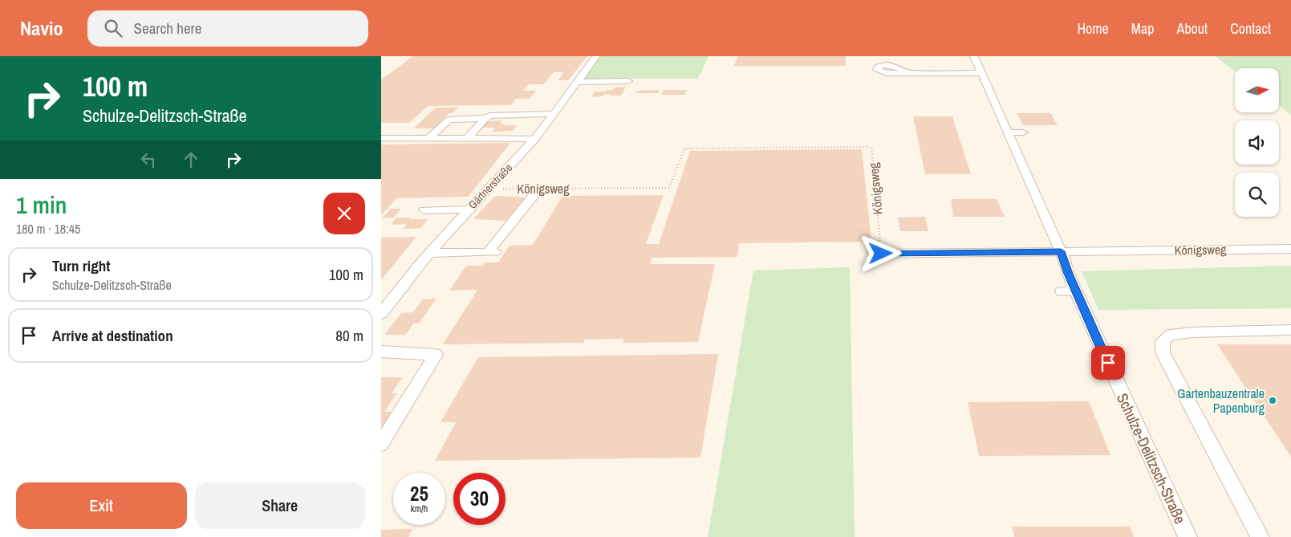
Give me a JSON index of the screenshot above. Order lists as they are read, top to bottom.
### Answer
{
  "streets": {
    "street": ["Gärtnerstraße", "Königsweg", "Schulze-Delitzsch-Straße"]
  },
  "crossings": [
    ["Gärtnerstraße", "Königsweg"],
    ["Königsweg", "Schulze-Delitzsch-Straße"]
  ],
  "places": ["Gartenbauzentrale Papenburg"],
  "north": "right",
  "page": {
    "header": "Navio",
    "search": "Search here",
    "nav": [
      "Home",
      "Map",
      "About",
      "Contact"
    ],
    "turn": ["100 m", "Schulze-Delitzsch-Straße"],
    "heading": ["1 min", "180 m · 18:45"],
    "list": [
      {
        "name": "Turn right",
        "note": "Schulze-Delitzsch-Straße",
        "value": "100 m"
      },
      {
        "name": "Arrive at destination",
        "value": "80 m"
      }
    ],
    "speed": "25 km/h",
    "limit": "30",
    "buttons": ["Exit", "Share"]
  }
}
